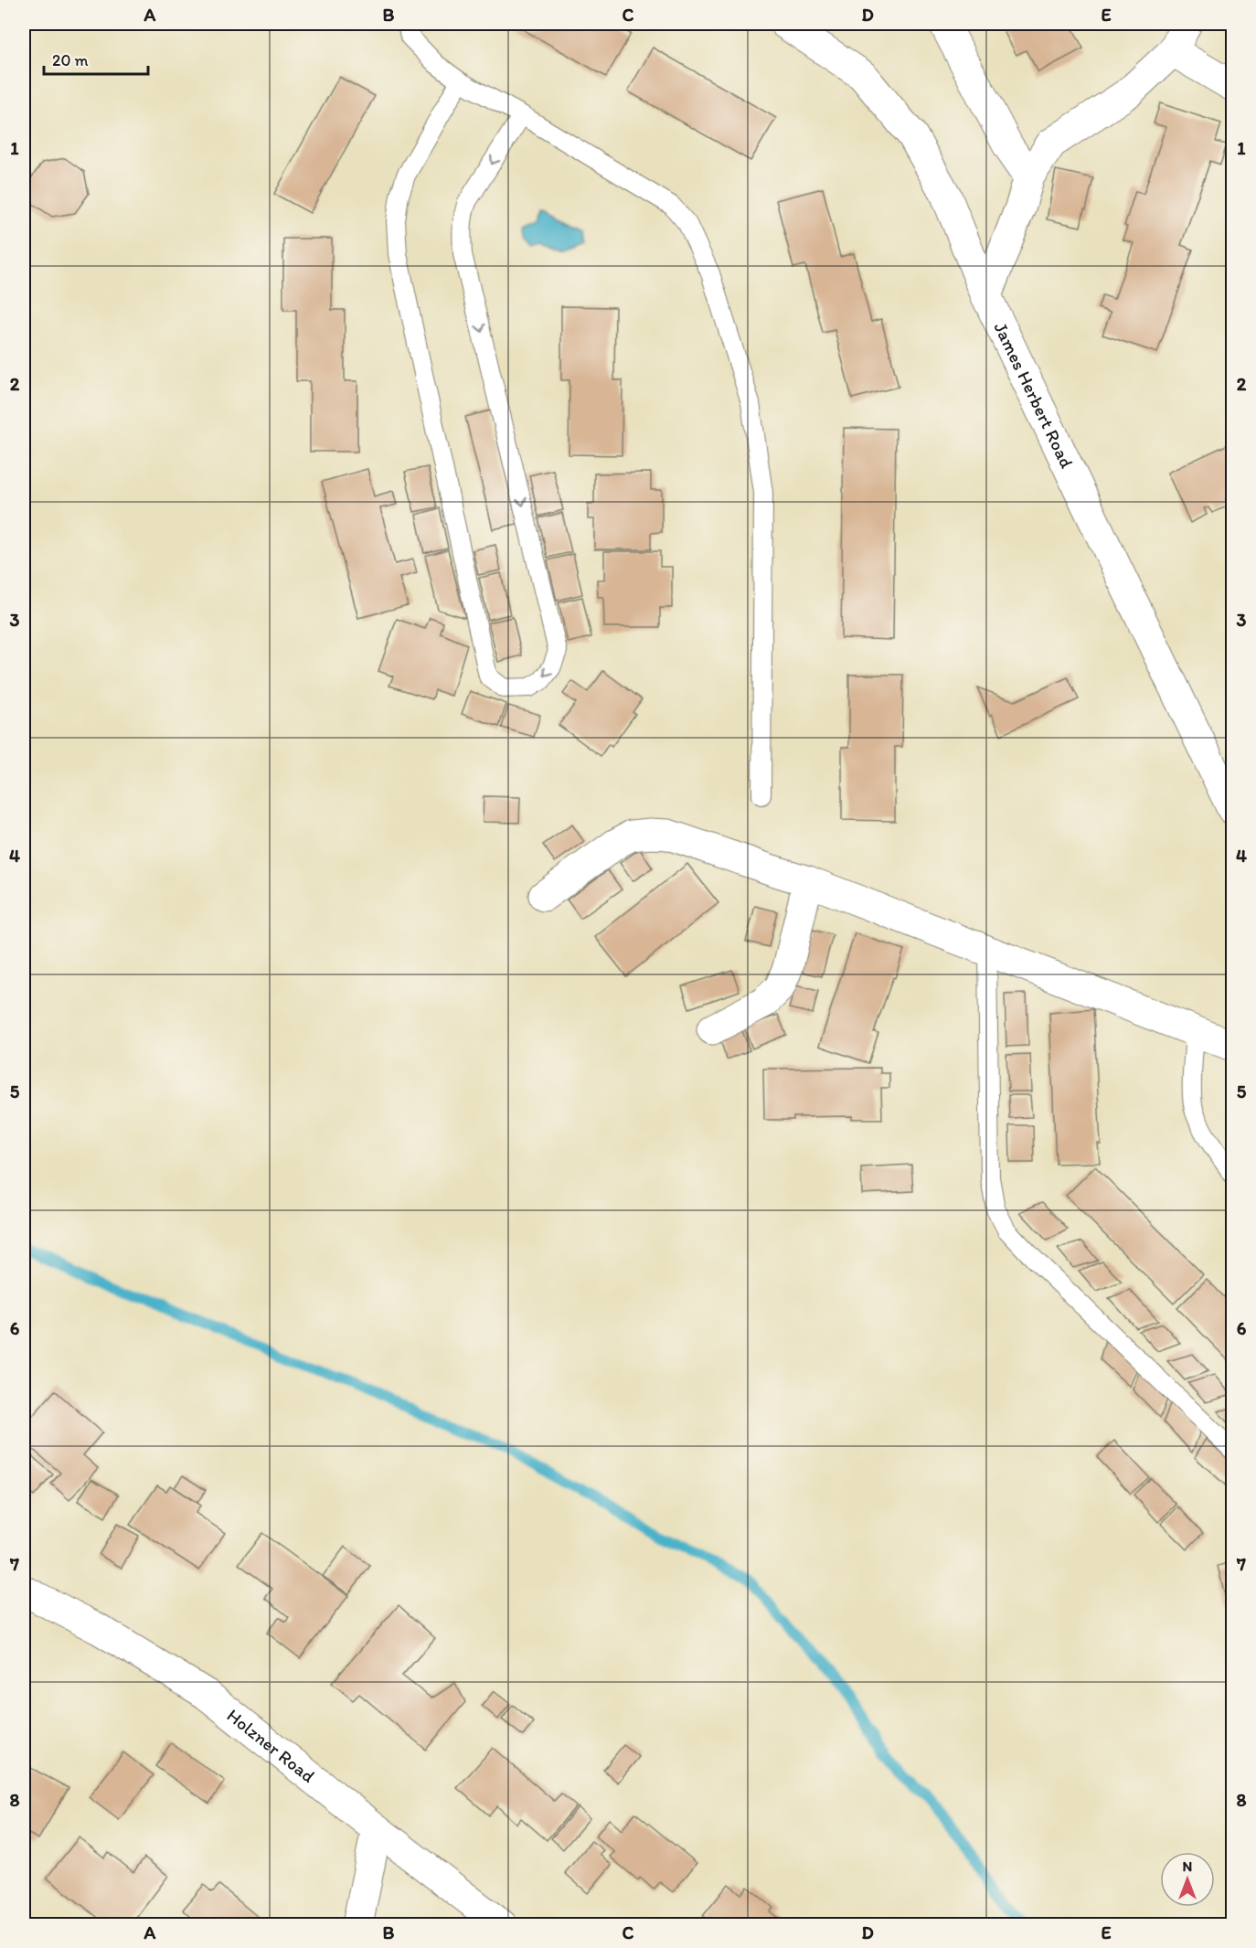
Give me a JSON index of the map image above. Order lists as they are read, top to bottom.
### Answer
{
  "streets": {
    "street": ["James Herbert Road", "Holzner Road"]
  },
  "scale_bar": "20 m",
  "north": "top",
  "grid": {
    "columns": [
      "A",
      "B",
      "C",
      "D",
      "E"
    ],
    "rows": [
      "1",
      "2",
      "3",
      "4",
      "5",
      "6",
      "7",
      "8"
    ]
  }
}
